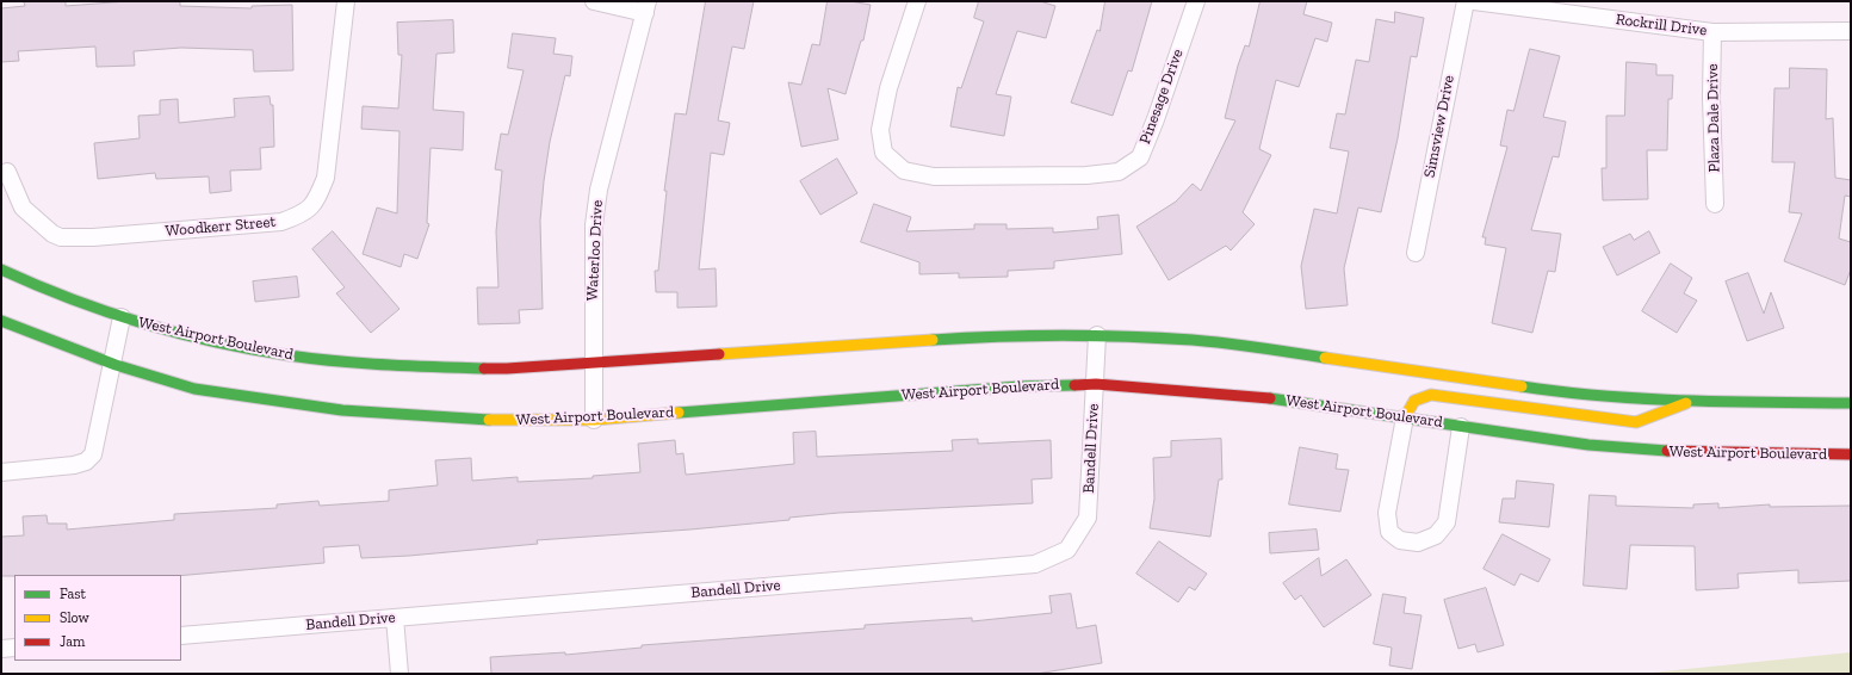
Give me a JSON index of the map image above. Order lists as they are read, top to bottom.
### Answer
{
  "streets": {
    "main road": ["West Airport Boulevard"],
    "street": [
      "Rockrill Drive",
      "Pinesage Drive",
      "Plaza Dale Drive",
      "Simsview Drive",
      "Woodkerr Street",
      "Waterloo Drive",
      "Bandell Drive"
    ]
  },
  "crossings": [
    ["Rockrill Drive", "Plaza Dale Drive"],
    ["Waterloo Drive", "West Airport Boulevard"],
    ["West Airport Boulevard", "Bandell Drive"]
  ],
  "legend": ["Fast", "Slow", "Jam"]
}
